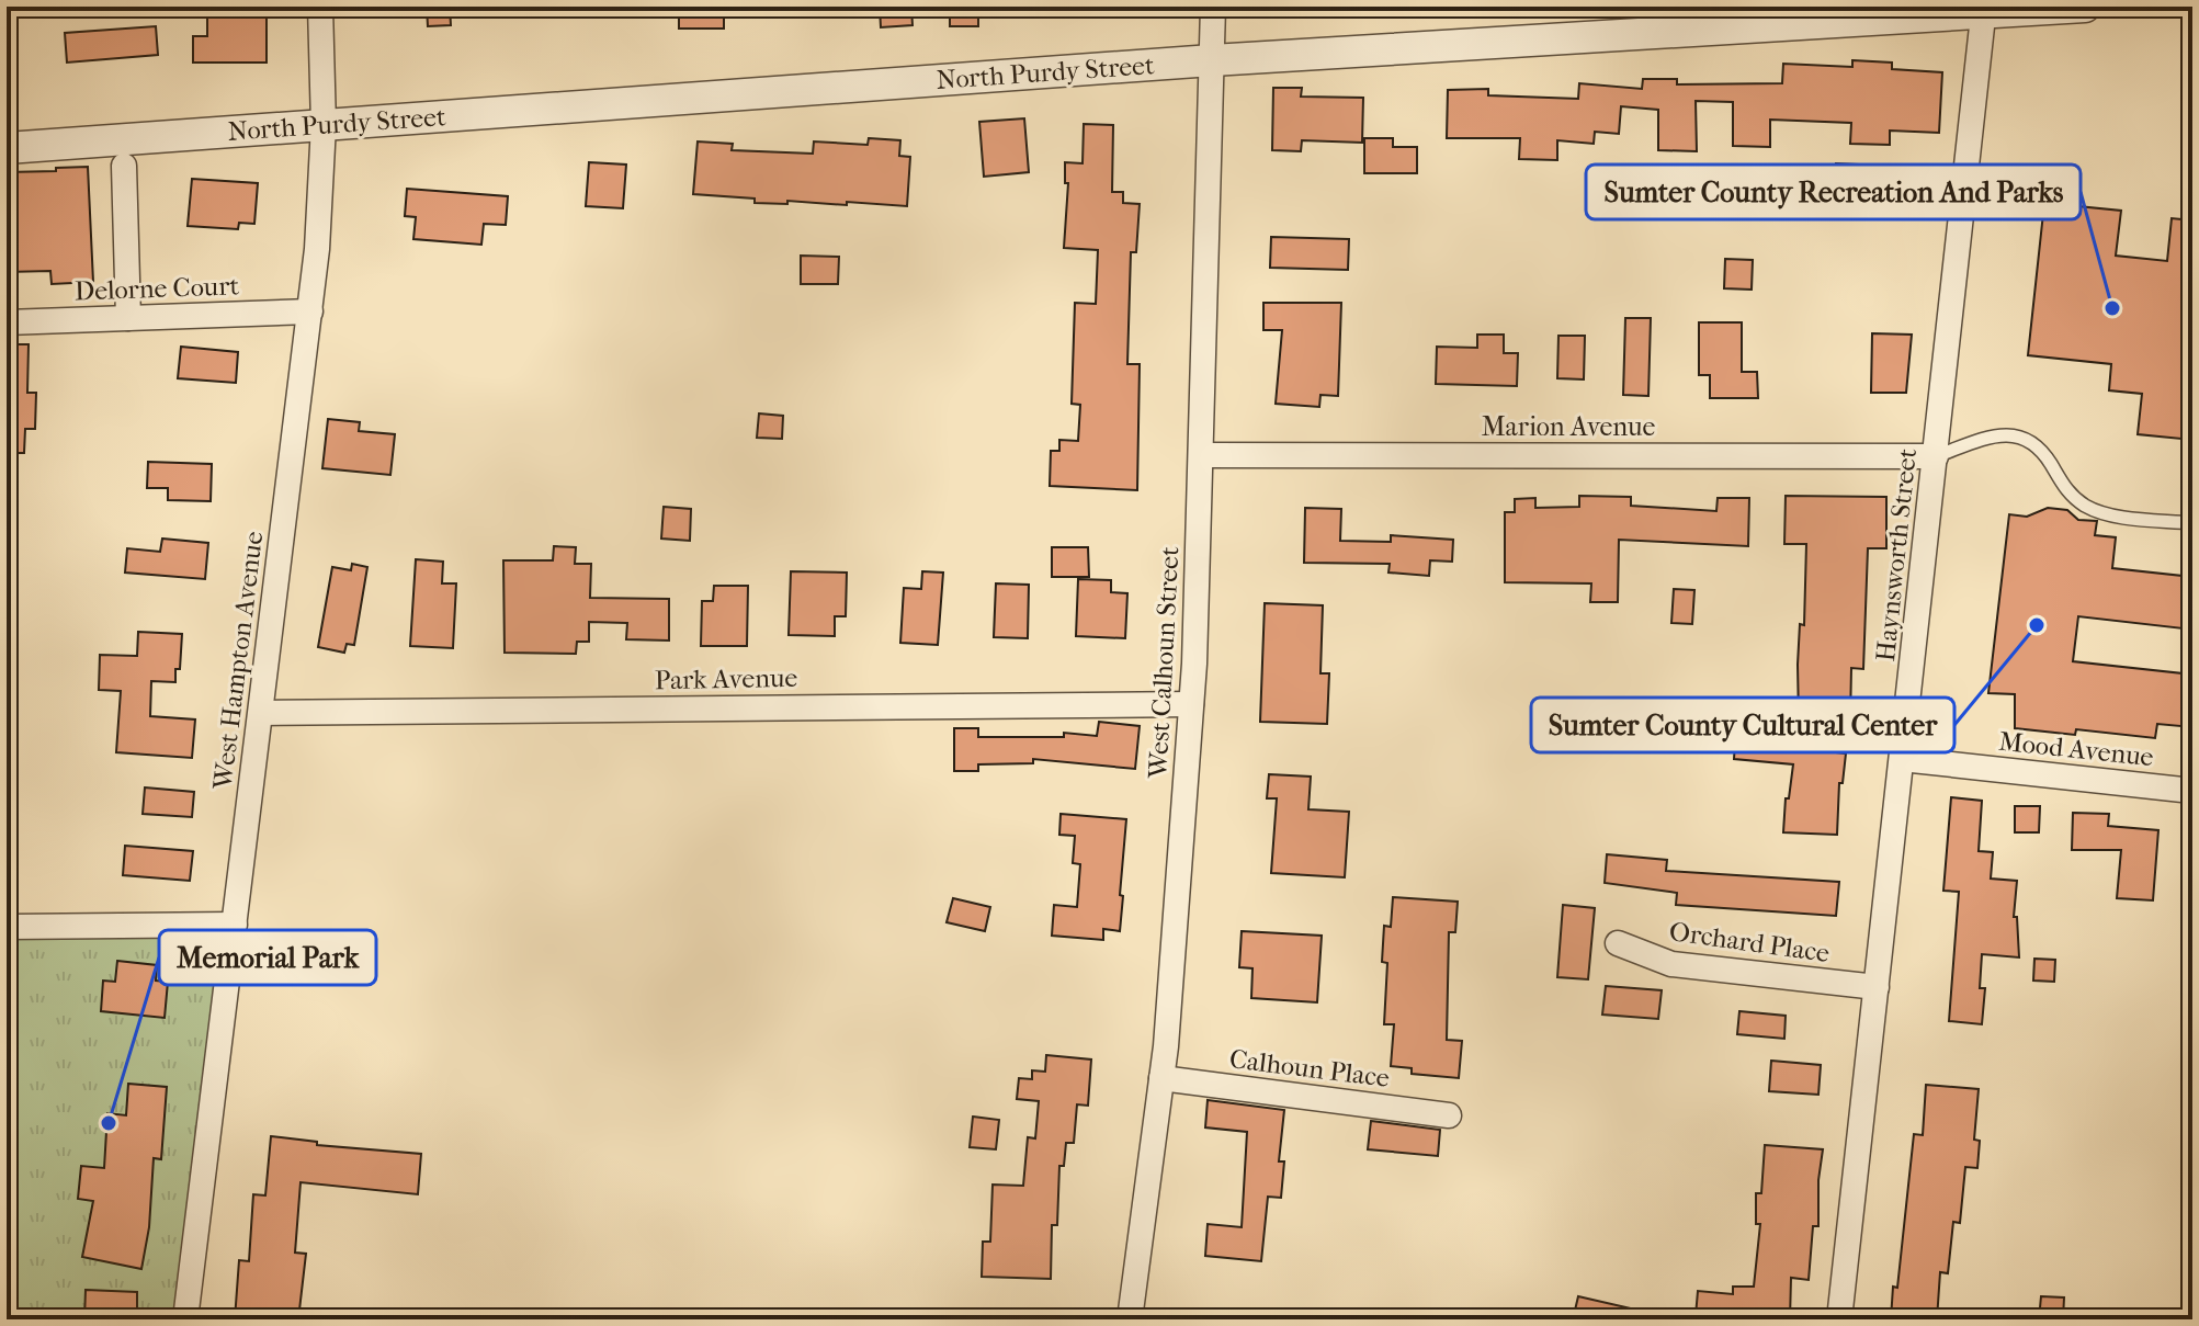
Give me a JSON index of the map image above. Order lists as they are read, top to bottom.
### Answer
{
  "streets": {
    "street": [
      "North Purdy Street",
      "Delorne Court",
      "Marion Avenue",
      "Haynsworth Street",
      "West Hampton Avenue",
      "West Calhoun Street",
      "Park Avenue",
      "Mood Avenue",
      "Orchard Place",
      "Calhoun Place"
    ]
  },
  "crossings": [
    ["North Purdy Street", "Haynsworth Street"],
    ["North Purdy Street", "West Hampton Avenue"],
    ["North Purdy Street", "West Calhoun Street"],
    ["Delorne Court", "West Hampton Avenue"],
    ["Marion Avenue", "Haynsworth Street"],
    ["Marion Avenue", "West Calhoun Street"],
    ["Haynsworth Street", "Mood Avenue"],
    ["Haynsworth Street", "Orchard Place"],
    ["West Hampton Avenue", "Park Avenue"],
    ["West Calhoun Street", "Park Avenue"],
    ["West Calhoun Street", "Calhoun Place"]
  ],
  "places": ["Sumter County Recreation And Parks", "Sumter County Cultural Center", "Memorial Park"]
}
